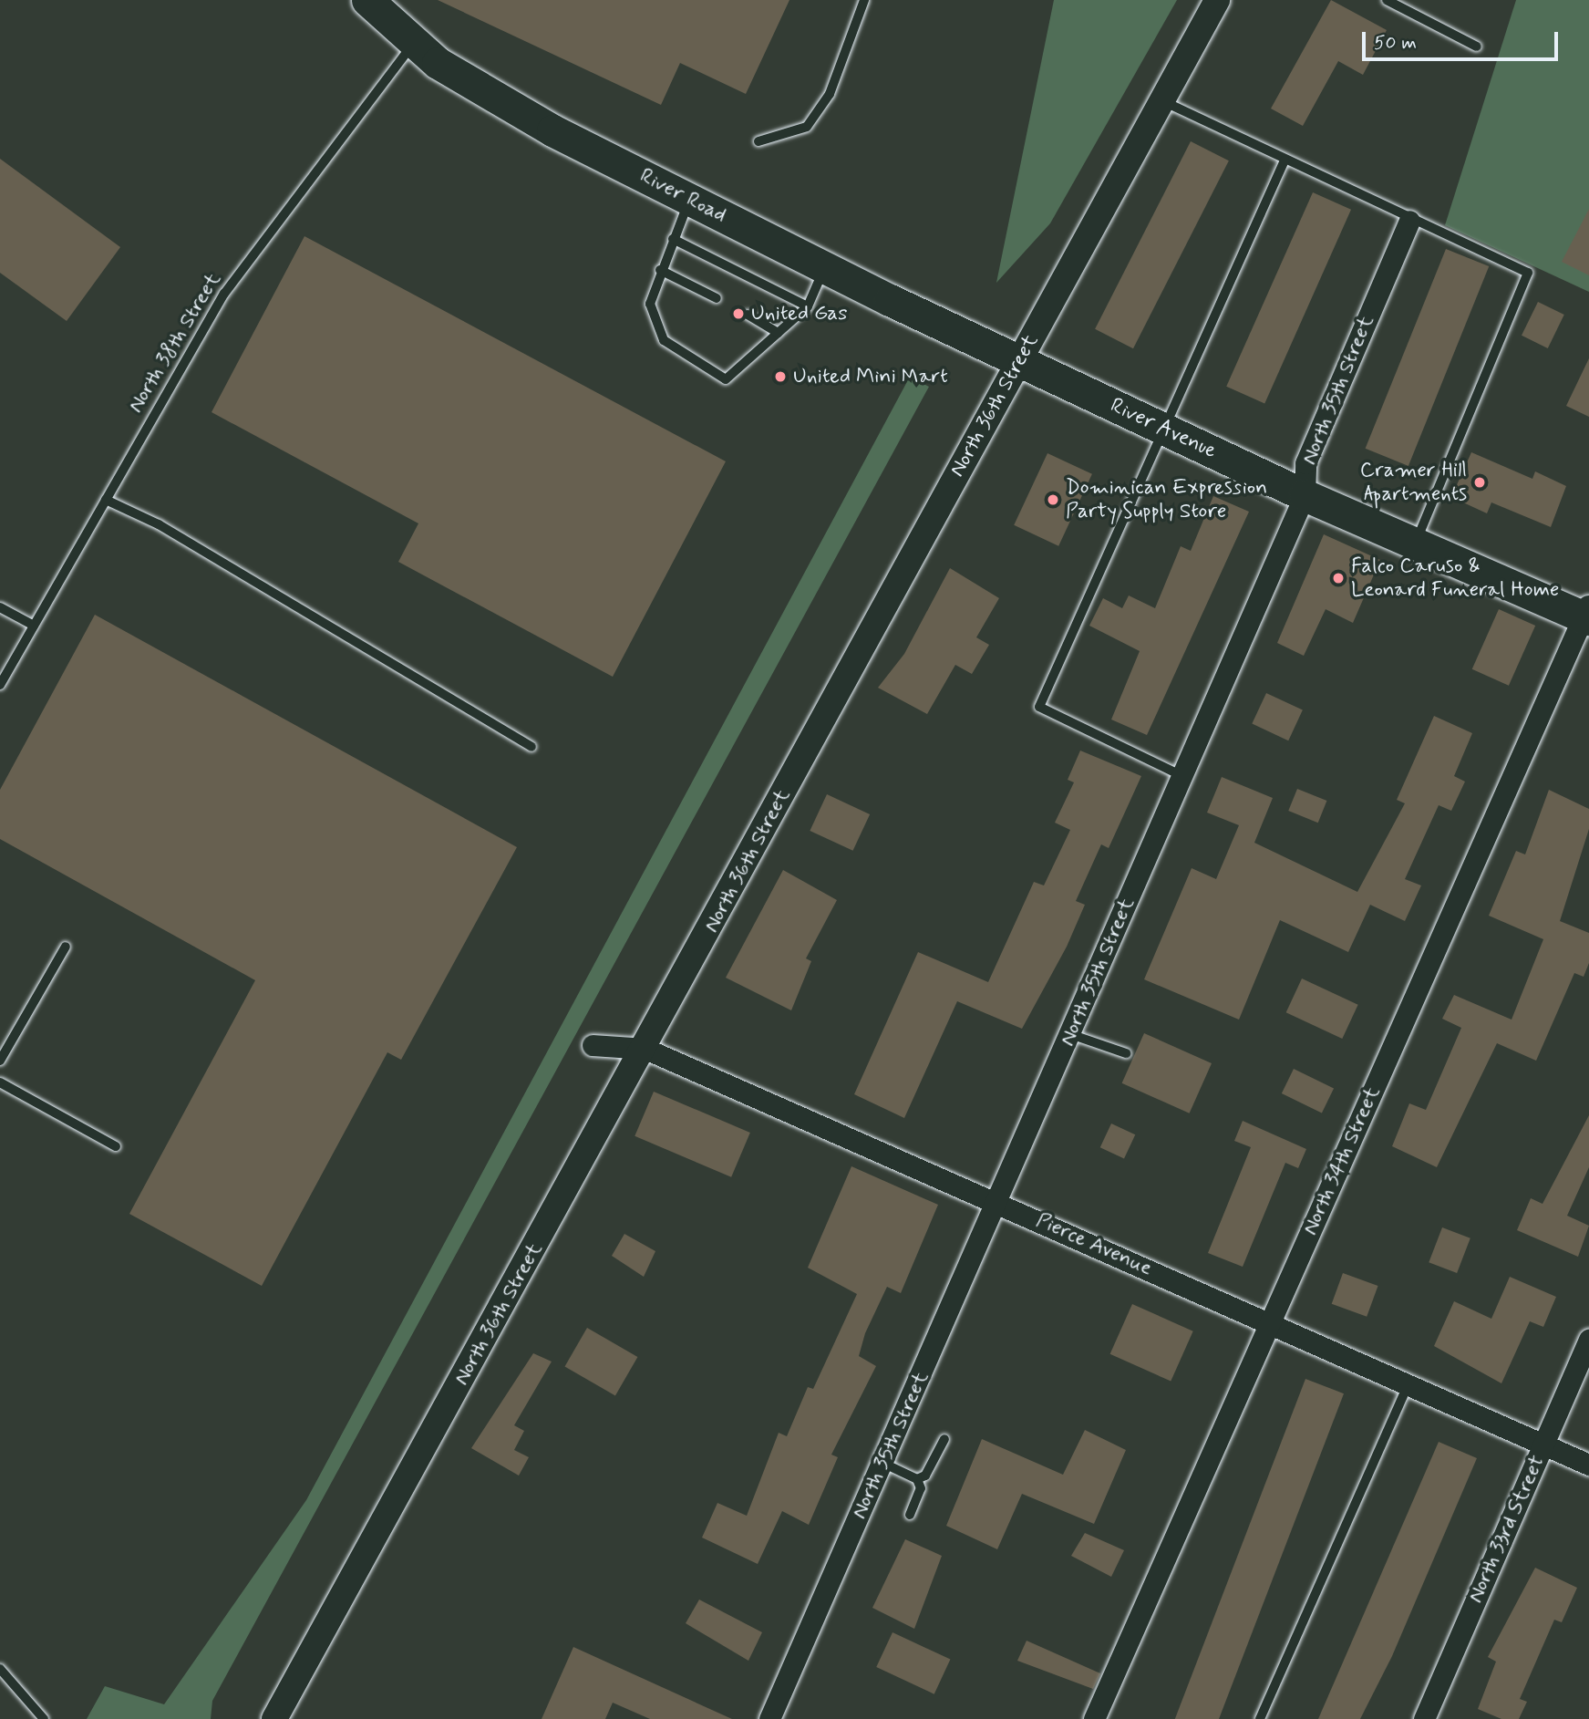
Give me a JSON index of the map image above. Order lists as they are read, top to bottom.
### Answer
{
  "streets": {
    "main road": ["River Road", "River Avenue"],
    "street": [
      "North 35th Street",
      "North 36th Street",
      "North 34th Street",
      "Pierce Avenue",
      "North 33rd Street"
    ],
    "lane": ["North 38th Street"]
  },
  "crossings": [
    ["River Road", "North 38th Street"],
    ["River Road", "North 36th Street"],
    ["River Road", "River Avenue"],
    ["North 35th Street", "River Avenue"],
    ["North 35th Street", "Pierce Avenue"],
    ["North 36th Street", "River Avenue"],
    ["North 36th Street", "Pierce Avenue"],
    ["River Avenue", "North 34th Street"],
    ["North 34th Street", "Pierce Avenue"],
    ["Pierce Avenue", "North 33rd Street"]
  ],
  "places": [
    "United Gas",
    "United Mini Mart",
    "Cramer Hill Apartments",
    "Dominican Expression Party Supply Store",
    "Falco Caruso & Leonard Funeral Home"
  ],
  "scale_bar": "50 m"
}
